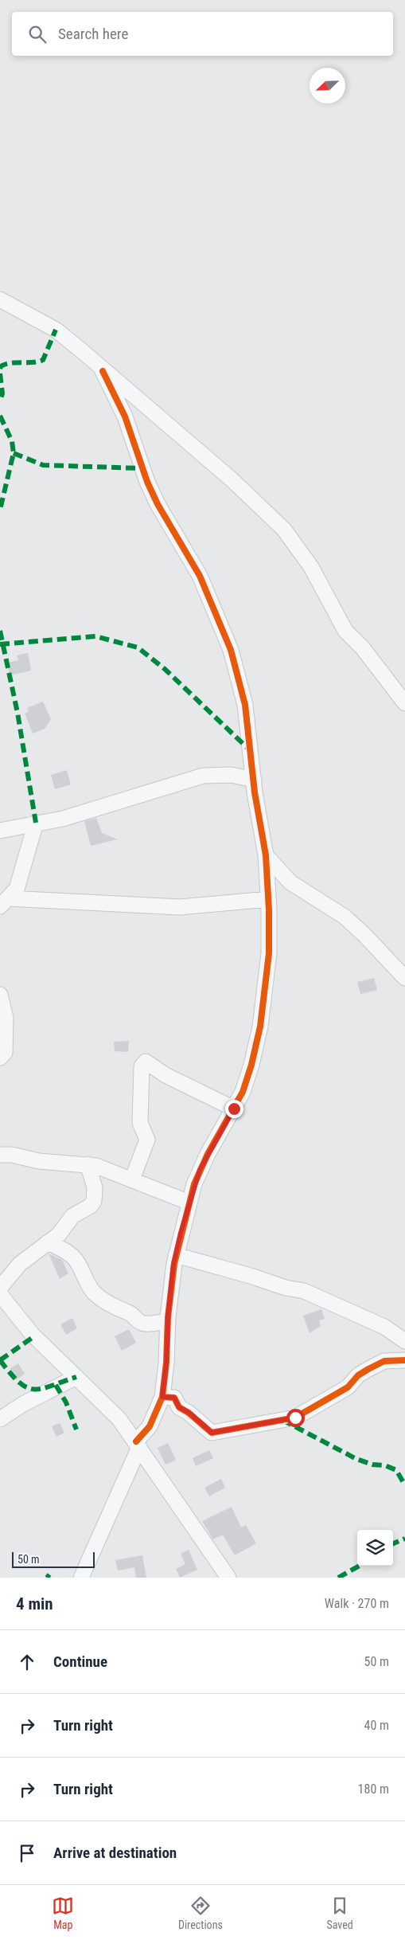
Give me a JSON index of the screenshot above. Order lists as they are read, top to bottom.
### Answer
{
  "scale_bar": "50 m",
  "north": "bottom left",
  "page": {
    "search": "Search here",
    "scale": "50 m",
    "heading": ["4 min", "Walk · 270 m"],
    "list": [
      ["Continue", "50 m"],
      ["Turn right", "40 m"],
      ["Turn right", "180 m"],
      "Arrive at destination"
    ],
    "nav": ["Map", "Directions", "Saved"]
  }
}
